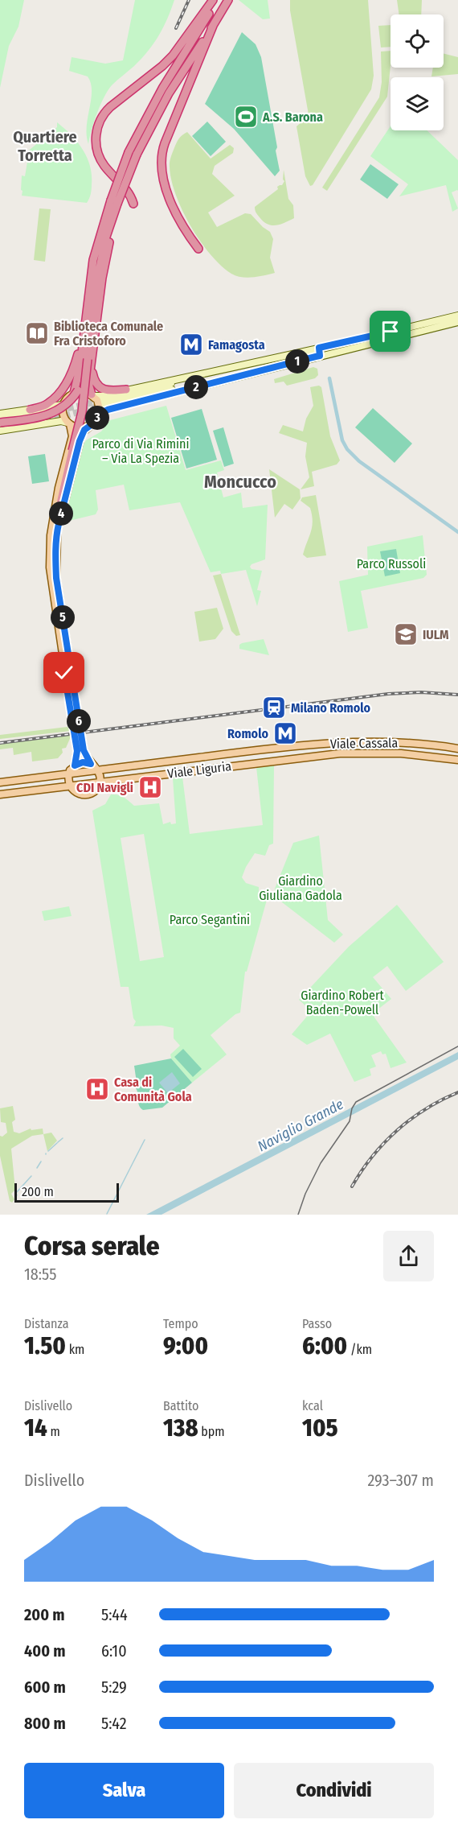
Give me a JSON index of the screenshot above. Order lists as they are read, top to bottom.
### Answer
{
  "streets": {
    "main road": ["Viale Cassala", "Viale Liguria"]
  },
  "crossings": [
    ["Viale Cassala", "Viale Liguria"]
  ],
  "districts": ["Quartiere Torretta", "Moncucco"],
  "water": ["Naviglio Grande"],
  "parks": [
    "Parco di Via Rimini – Via La Spezia",
    "Parco Russoli",
    "Giardino Giuliana Gadola",
    "Parco Segantini",
    "Giardino Robert Baden-Powell"
  ],
  "places": {
    "sports": ["A.S. Barona"],
    "library": ["Biblioteca Comunale Fra Cristoforo"],
    "metro station": ["Famagosta", "Romolo"],
    "school or university": ["IULM"],
    "station": ["Milano Romolo"],
    "hospital": ["CDI Navigli", "Casa di Comunità Gola"]
  },
  "scale_bar": "200 m",
  "page": {
    "pins": [
      "1",
      "2",
      "3",
      "4",
      "5",
      "6"
    ],
    "scale": "200 m",
    "heading": ["Corsa serale", "18:55"],
    "stats": [
      ["Distanza", "1.50 km"],
      ["Tempo", "9:00"],
      ["Passo", "6:00 /km"],
      ["Dislivello", "14 m"],
      ["Battito", "138 bpm"],
      ["kcal", "105"]
    ],
    "chart": ["Dislivello", "293–307 m"],
    "list": [
      {
        "name": "200 m",
        "note": "5:44"
      },
      {
        "name": "400 m",
        "note": "6:10"
      },
      {
        "name": "600 m",
        "note": "5:29"
      },
      {
        "name": "800 m",
        "note": "5:42"
      }
    ],
    "buttons": ["Salva", "Condividi"]
  }
}
